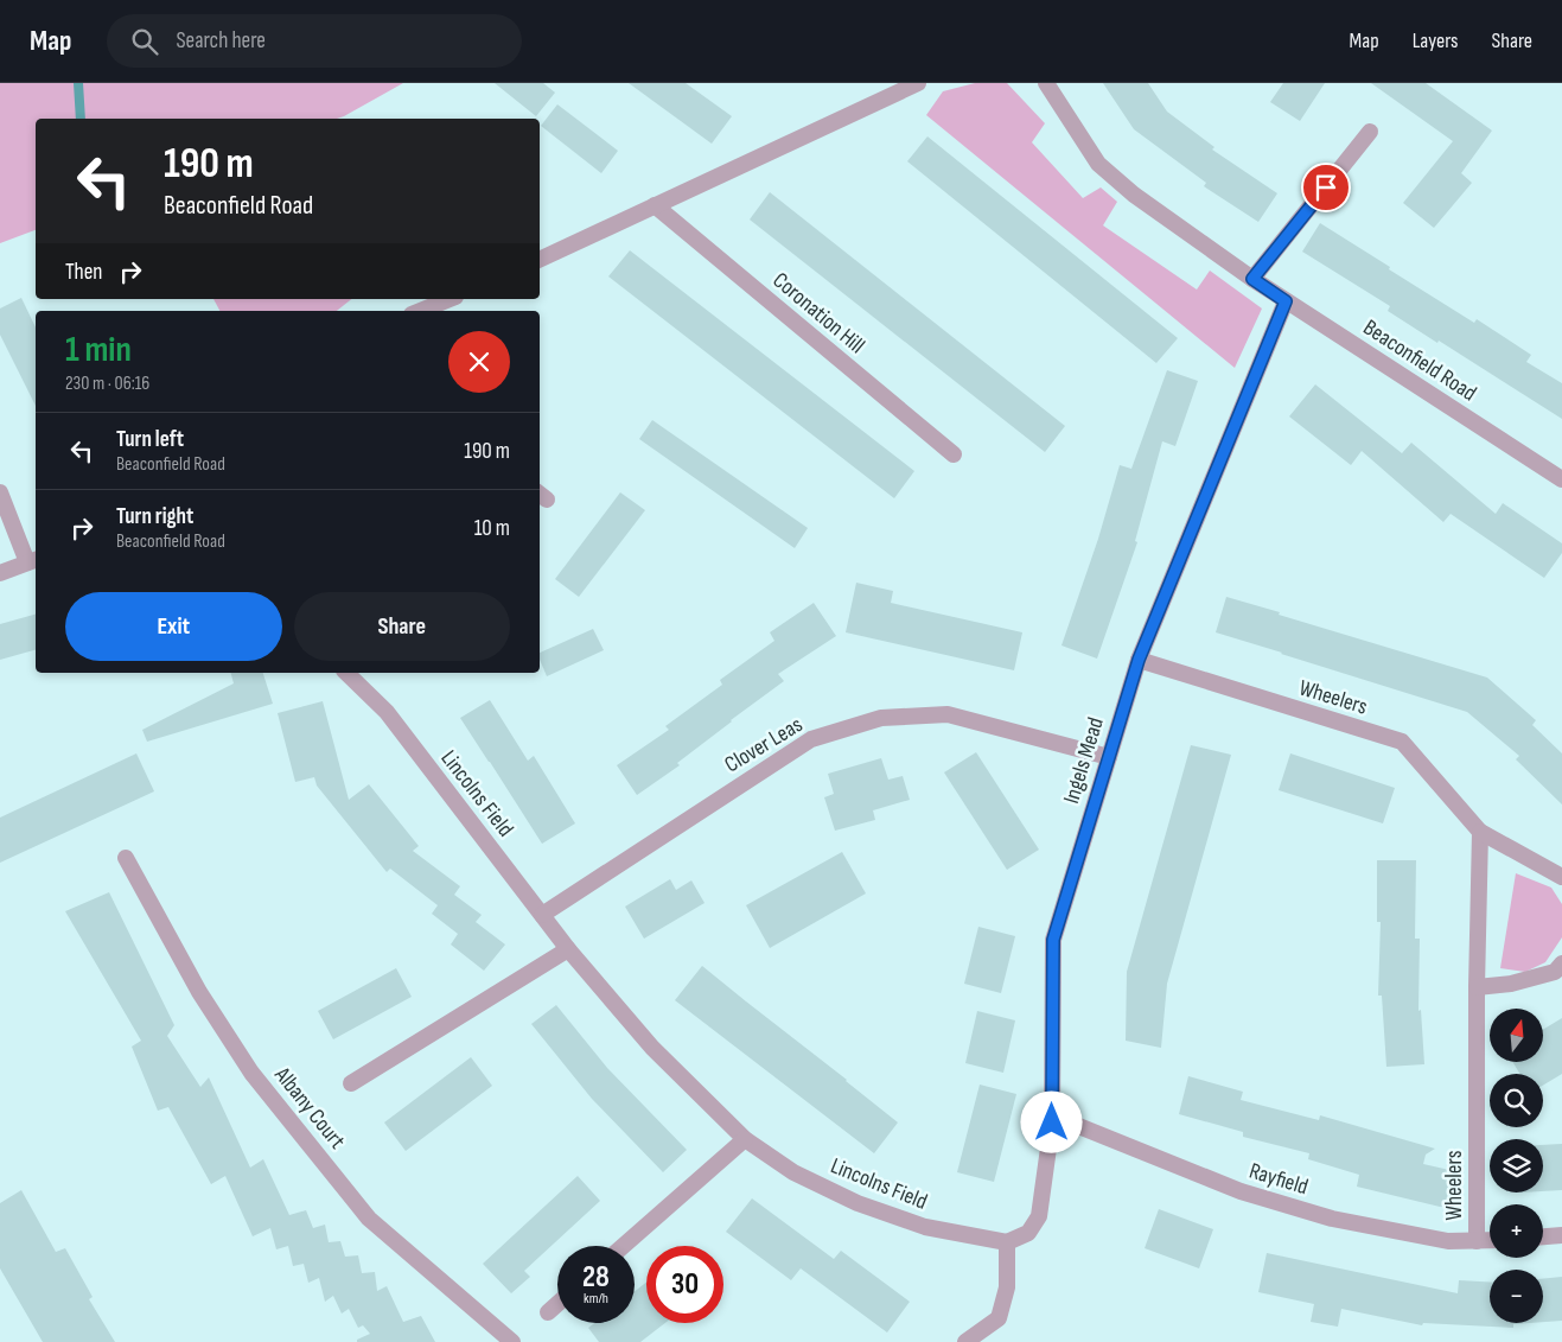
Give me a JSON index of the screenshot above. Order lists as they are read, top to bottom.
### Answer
{
  "streets": {
    "street": [
      "Coronation Hill",
      "Beaconfield Road",
      "Wheelers",
      "Clover Leas",
      "Ingels Mead",
      "Lincolns Field",
      "Albany Court",
      "Rayfield"
    ]
  },
  "crossings": [
    ["Beaconfield Road", "Ingels Mead"],
    ["Wheelers", "Ingels Mead"],
    ["Wheelers", "Rayfield"],
    ["Clover Leas", "Ingels Mead"],
    ["Clover Leas", "Lincolns Field"],
    ["Ingels Mead", "Lincolns Field"],
    ["Ingels Mead", "Rayfield"]
  ],
  "north": "top",
  "page": {
    "header": "Map",
    "search": "Search here",
    "nav": ["Map", "Layers", "Share"],
    "turn": ["190 m", "Beaconfield Road"],
    "then": "Then",
    "heading": ["1 min", "230 m · 06:16"],
    "list": [
      {
        "name": "Turn left",
        "note": "Beaconfield Road",
        "value": "190 m"
      },
      {
        "name": "Turn right",
        "note": "Beaconfield Road",
        "value": "10 m"
      }
    ],
    "buttons": ["Exit", "Share"],
    "map_buttons": ["+", "−"],
    "speed": "28 km/h",
    "limit": "30"
  }
}
